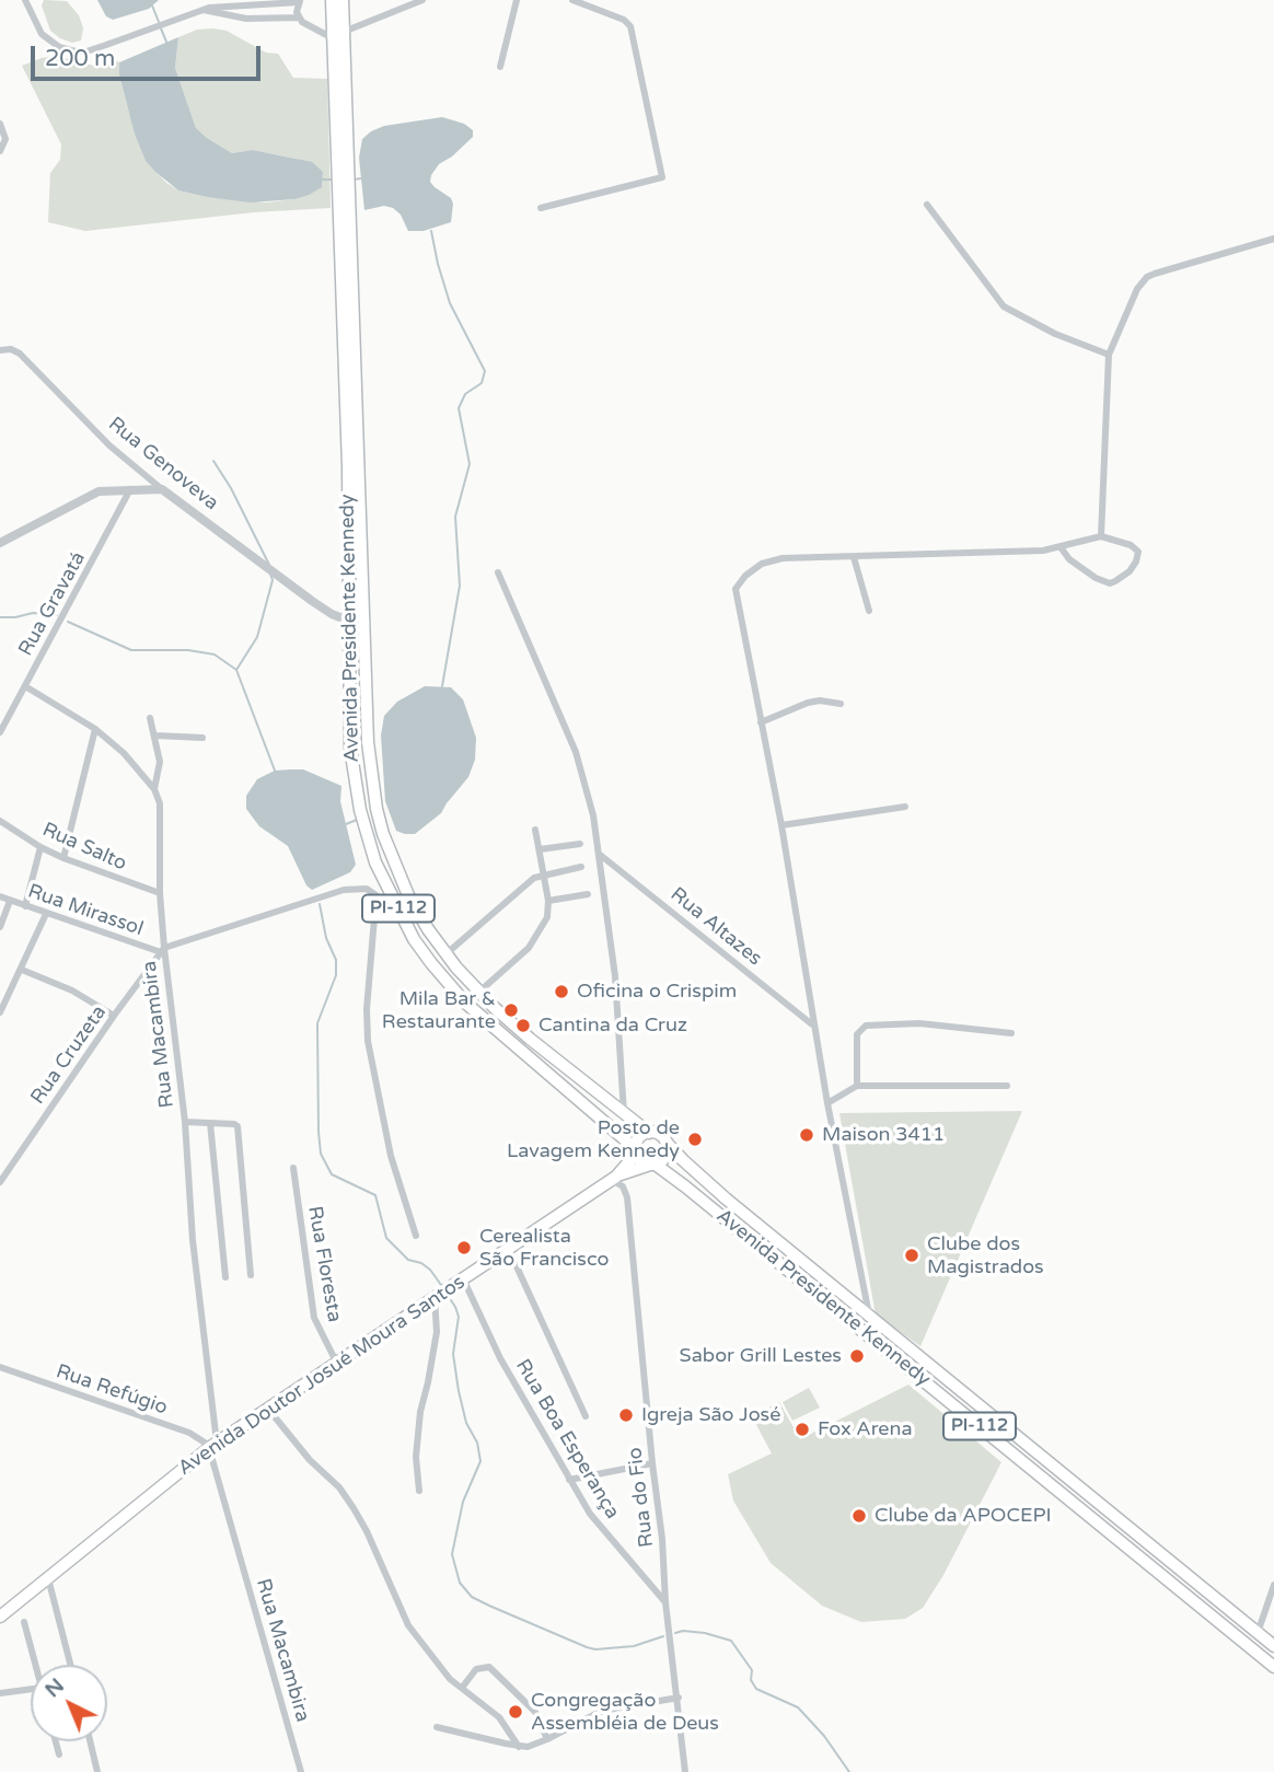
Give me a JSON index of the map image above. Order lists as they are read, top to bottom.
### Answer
{
  "streets": {
    "main road": ["Avenida Presidente Kennedy", "PI-112", "Avenida Doutor Josué Moura Santos"],
    "street": [
      "Rua Genoveva",
      "Rua Gravatá",
      "Rua Salto",
      "Rua Mirassol",
      "Rua Altazes",
      "Rua Macambira",
      "Rua Cruzeta",
      "Rua Floresta",
      "Rua Refúgio",
      "Rua Boa Esperança",
      "Rua do Fio"
    ]
  },
  "crossings": [
    ["Rua Genoveva", "Avenida Presidente Kennedy"],
    ["Rua Salto", "Rua Macambira"],
    ["Rua Mirassol", "Rua Macambira"],
    ["Rua Mirassol", "Rua Cruzeta"],
    ["Rua Macambira", "Rua Cruzeta"],
    ["Rua Macambira", "Avenida Doutor Josué Moura Santos"],
    ["Rua Macambira", "Rua Refúgio"],
    ["Rua Floresta", "Avenida Doutor Josué Moura Santos"],
    ["Avenida Doutor Josué Moura Santos", "Rua Refúgio"],
    ["Avenida Doutor Josué Moura Santos", "Rua Boa Esperança"],
    ["Avenida Doutor Josué Moura Santos", "Rua do Fio"],
    ["Rua Boa Esperança", "Rua do Fio"]
  ],
  "places": [
    "Oficina o Crispim",
    "Mila Bar & Restaurante",
    "Cantina da Cruz",
    "Maison 3411",
    "Posto de Lavagem Kennedy",
    "Cerealista São Francisco",
    "Clube dos Magistrados",
    "Sabor Grill Lestes",
    "Igreja São José",
    "Fox Arena",
    "Clube da APOCEPI",
    "Congregação Assembléia de Deus"
  ],
  "scale_bar": "200 m",
  "north": "top left"
}
